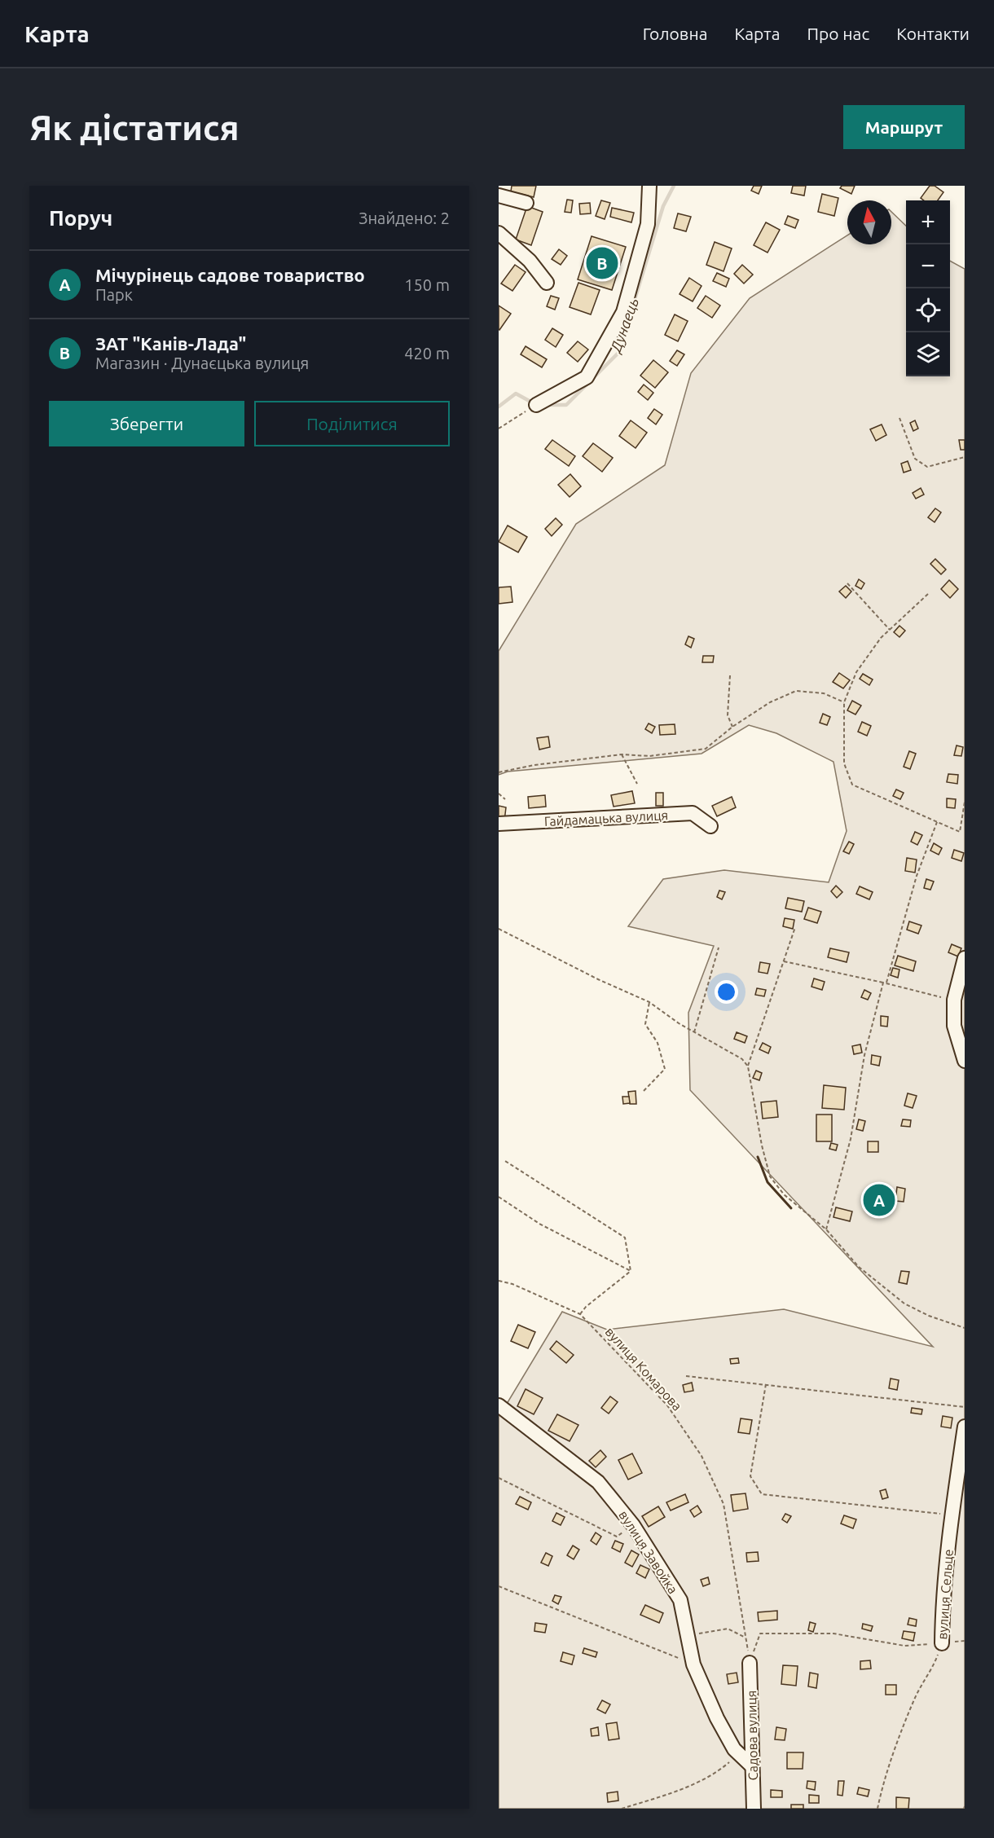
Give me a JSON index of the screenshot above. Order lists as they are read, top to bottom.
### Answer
{
  "streets": {
    "street": [
      "Гайдамацька вулиця",
      "вулиця Завойка",
      "вулиця Сельце",
      "Садова вулиця"
    ],
    "path": ["вулиця Комарова"]
  },
  "crossings": [
    ["вулиця Комарова", "Садова вулиця"],
    ["вулиця Завойка", "Садова вулиця"]
  ],
  "water": ["Дунаець"],
  "north": "top",
  "page": {
    "header": "Карта",
    "nav": [
      "Головна",
      "Карта",
      "Про нас",
      "Контакти"
    ],
    "buttons": [
      "Маршрут",
      ["Зберегти", "Поділитися"]
    ],
    "title": "Як дістатися",
    "heading": ["Поруч", "Знайдено: 2"],
    "map_buttons": ["+", "−"],
    "pins": ["B", "A"],
    "list": [
      {
        "mark": "A",
        "name": "Мічурінець садове товариство",
        "note": "Парк",
        "value": "150 m"
      },
      {
        "mark": "B",
        "name": "ЗАТ \"Канів-Лада\"",
        "note": "Магазин · Дунаєцька вулиця",
        "value": "420 m"
      }
    ]
  }
}
